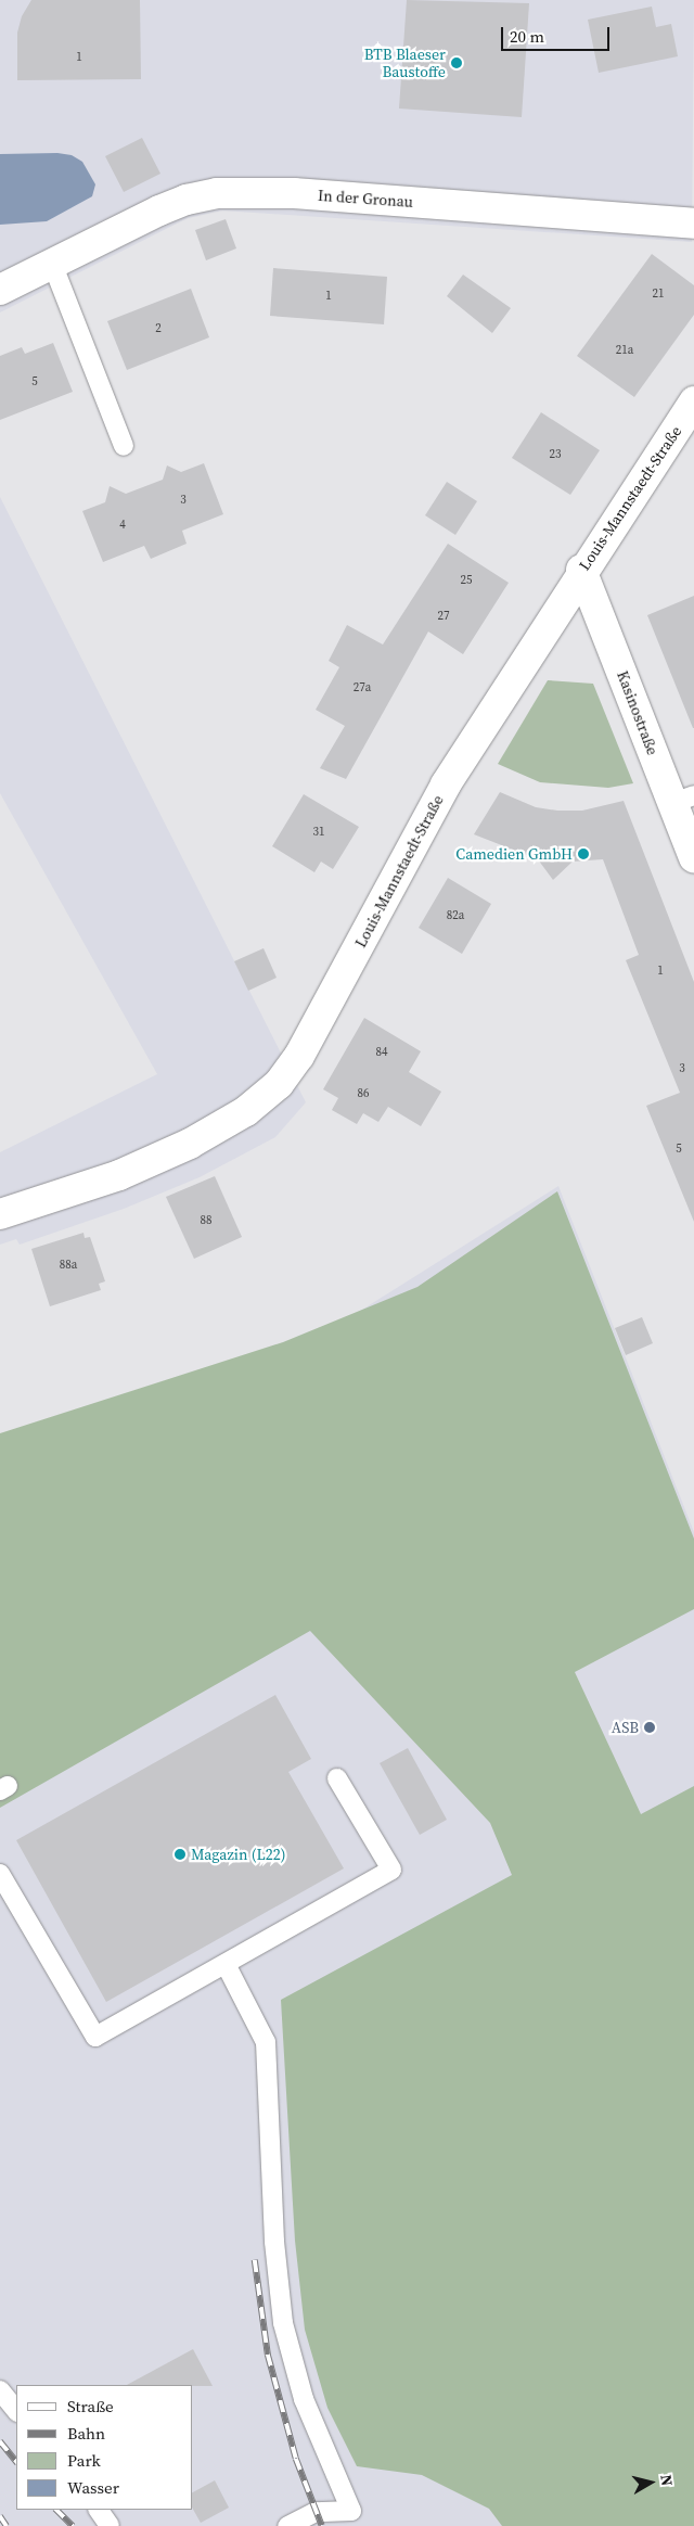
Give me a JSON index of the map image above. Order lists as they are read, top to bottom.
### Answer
{
  "streets": {
    "street": ["In der Gronau", "Louis-Mannstaedt-Straße", "Kasinostraße"]
  },
  "crossings": [
    ["Louis-Mannstaedt-Straße", "Kasinostraße"]
  ],
  "places": [
    "BTB Blaeser Baustoffe",
    "Camedien GmbH",
    "ASB",
    "Magazin (L22)"
  ],
  "house_numbers": [
    "1",
    "21",
    "1",
    "2",
    "21a",
    "5",
    "23",
    "3",
    "4",
    "25",
    "27",
    "27a",
    "31",
    "82a",
    "1",
    "84",
    "3",
    "86",
    "5",
    "88",
    "88a"
  ],
  "legend": [
    "Straße",
    "Bahn",
    "Park",
    "Wasser"
  ],
  "scale_bar": "20 m",
  "north": "right"
}
